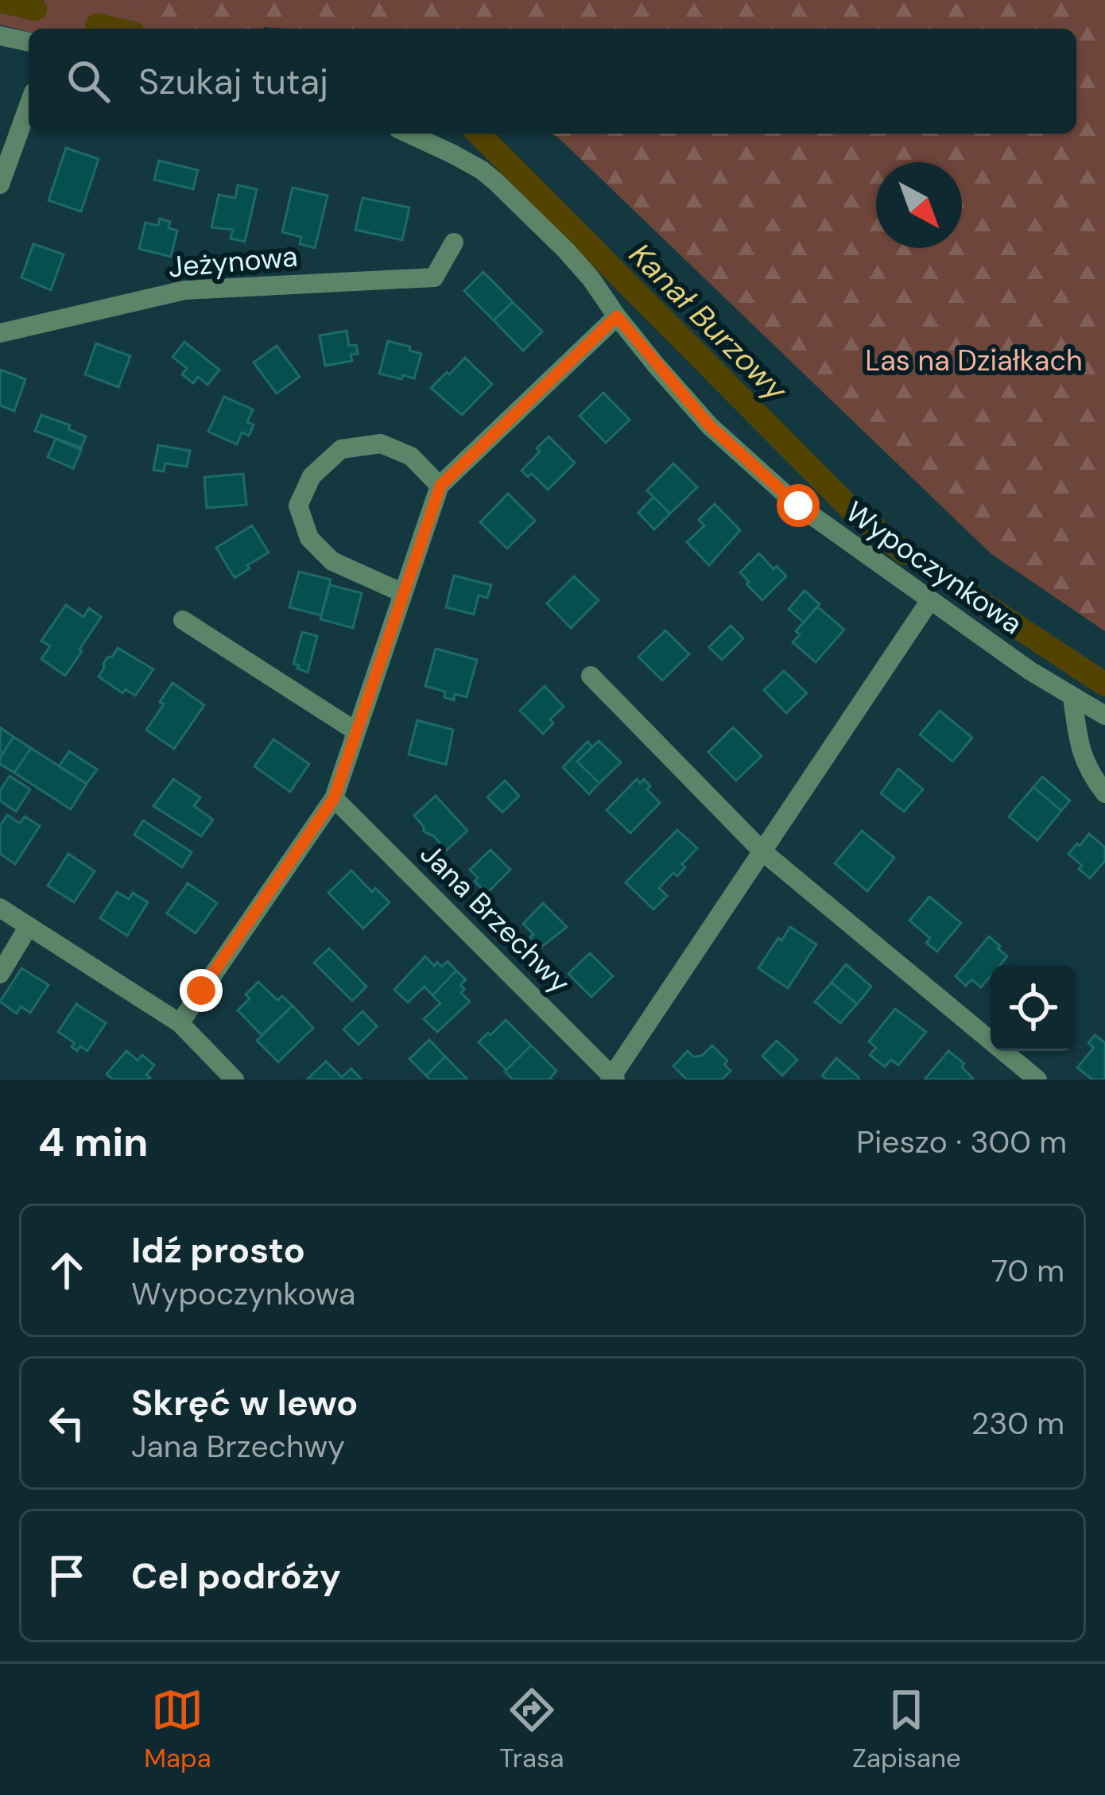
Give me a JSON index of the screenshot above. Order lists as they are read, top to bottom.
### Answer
{
  "streets": {
    "street": ["Jeżynowa", "Wypoczynkowa", "Jana Brzechwy"]
  },
  "water": ["Kanał Burzowy"],
  "parks": ["Las na Działkach"],
  "north": "bottom right",
  "page": {
    "search": "Szukaj tutaj",
    "heading": ["4 min", "Pieszo · 300 m"],
    "list": [
      ["Idź prosto", "Wypoczynkowa", "70 m"],
      ["Skręć w lewo", "Jana Brzechwy", "230 m"],
      "Cel podróży"
    ],
    "nav": ["Mapa", "Trasa", "Zapisane"]
  }
}
